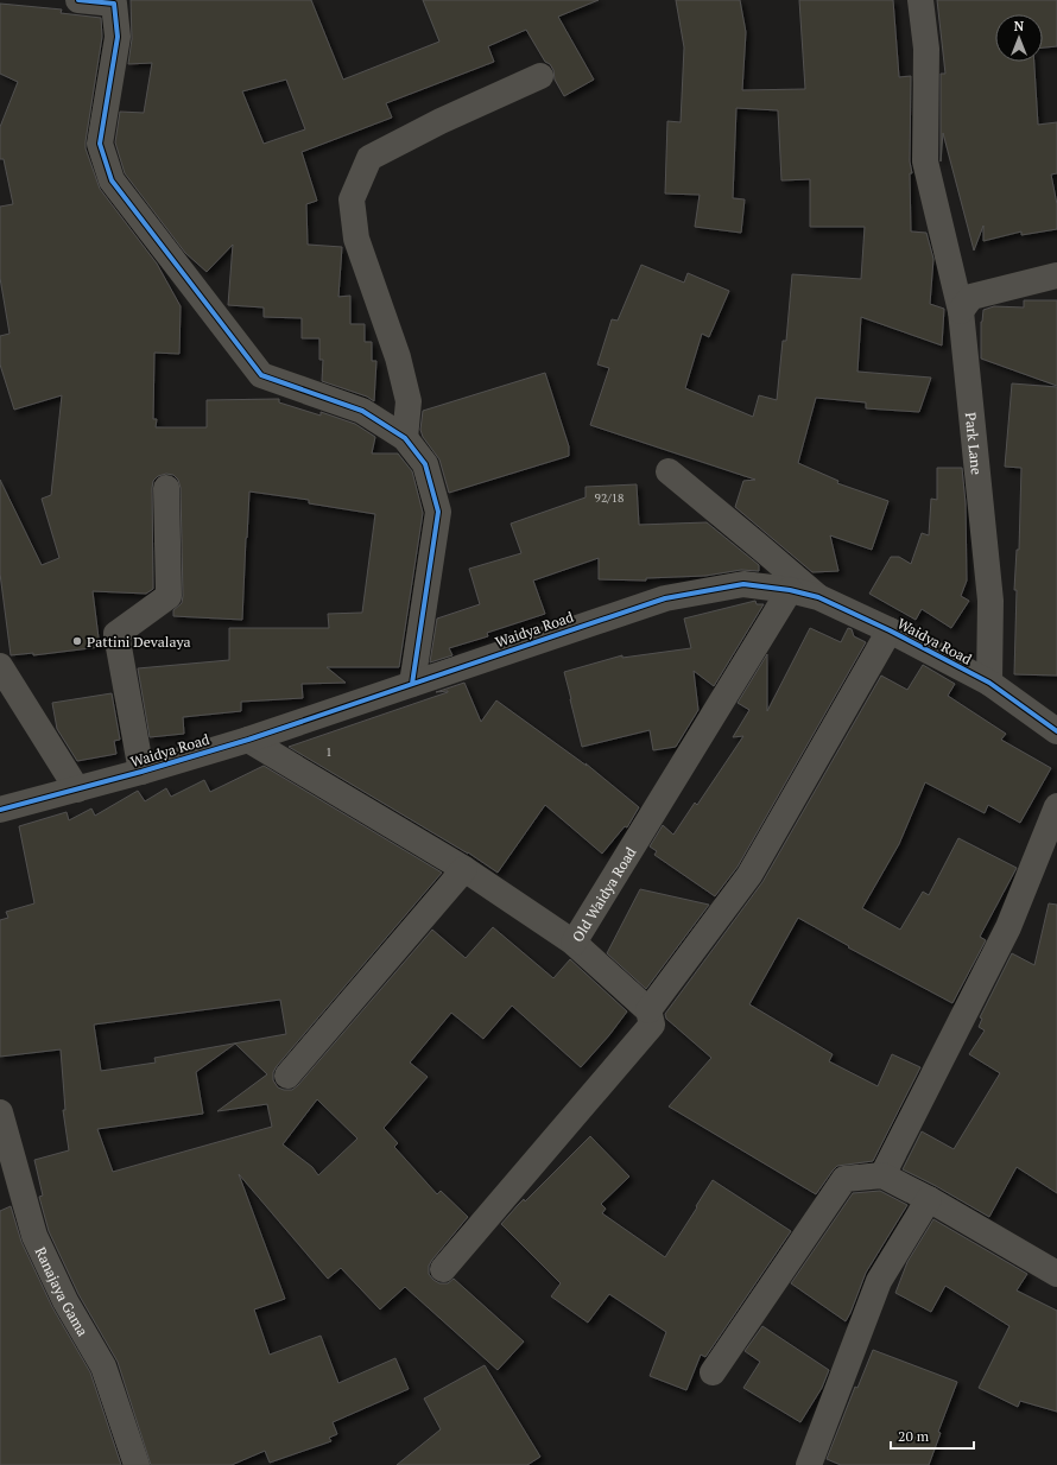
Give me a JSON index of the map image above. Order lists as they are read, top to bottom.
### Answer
{
  "streets": {
    "street": [
      "Park Lane",
      "Waidya Road",
      "Old Waidya Road",
      "Ranajaya Gama"
    ]
  },
  "crossings": [
    ["Park Lane", "Waidya Road"],
    ["Waidya Road", "Old Waidya Road"]
  ],
  "places": ["Pattini Devalaya"],
  "house_numbers": ["92/18", "1"],
  "scale_bar": "20 m",
  "north": "top"
}
